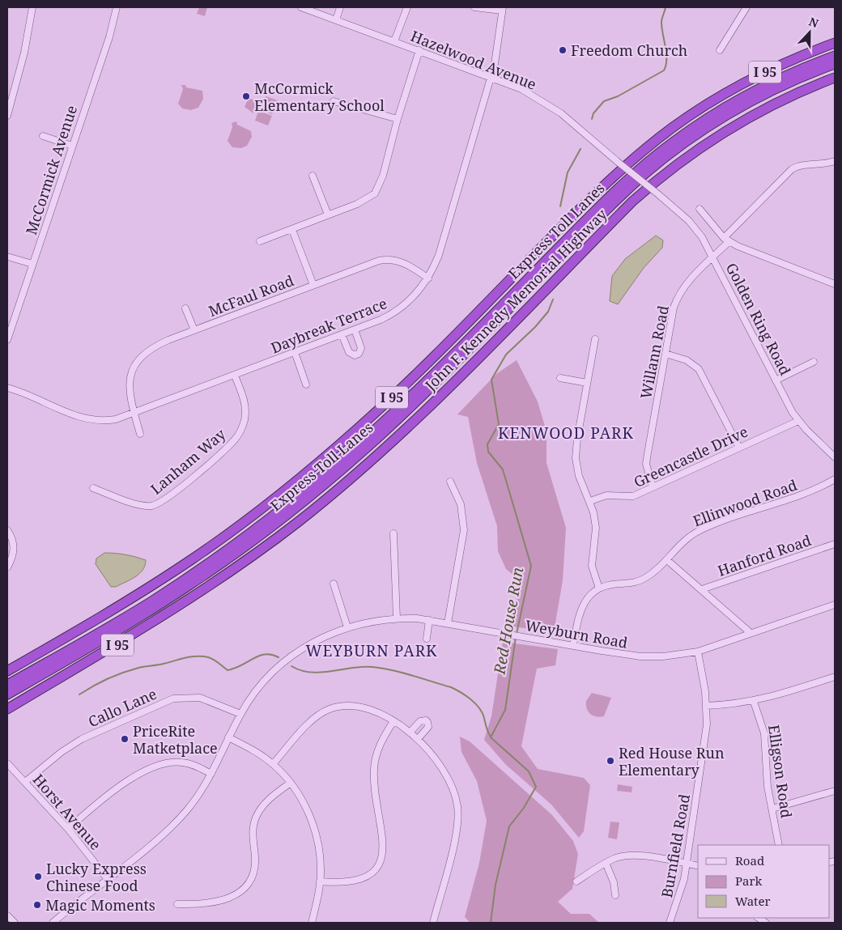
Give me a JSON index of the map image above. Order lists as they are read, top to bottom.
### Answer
{
  "streets": {
    "highway": ["I 95", "Express Toll Lanes", "John F. Kennedy Memorial Highway"],
    "street": [
      "Hazelwood Avenue",
      "McCormick Avenue",
      "McFaul Road",
      "Golden Ring Road",
      "Daybreak Terrace",
      "Willann Road",
      "Greencastle Drive",
      "Lanham Way",
      "Ellinwood Road",
      "Hanford Road",
      "Weyburn Road",
      "Callo Lane",
      "Elligson Road",
      "Horst Avenue",
      "Burnfield Road"
    ]
  },
  "crossings": [
    ["Hazelwood Avenue", "Golden Ring Road"],
    ["Hazelwood Avenue", "Daybreak Terrace"],
    ["McFaul Road", "Daybreak Terrace"],
    ["Golden Ring Road", "Willann Road"],
    ["Golden Ring Road", "Greencastle Drive"],
    ["Daybreak Terrace", "Lanham Way"],
    ["Willann Road", "Greencastle Drive"],
    ["Weyburn Road", "Callo Lane"],
    ["Weyburn Road", "Horst Avenue"],
    ["Weyburn Road", "Burnfield Road"],
    ["Callo Lane", "Horst Avenue"]
  ],
  "districts": ["KENWOOD PARK", "WEYBURN PARK"],
  "water": ["Red House Run"],
  "places": [
    "Freedom Church",
    "McCormick Elementary School",
    "PriceRite Matketplace",
    "Red House Run Elementary",
    "Lucky Express Chinese Food",
    "Magic Moments"
  ],
  "legend": ["Road", "Park", "Water"],
  "north": "top"
}
